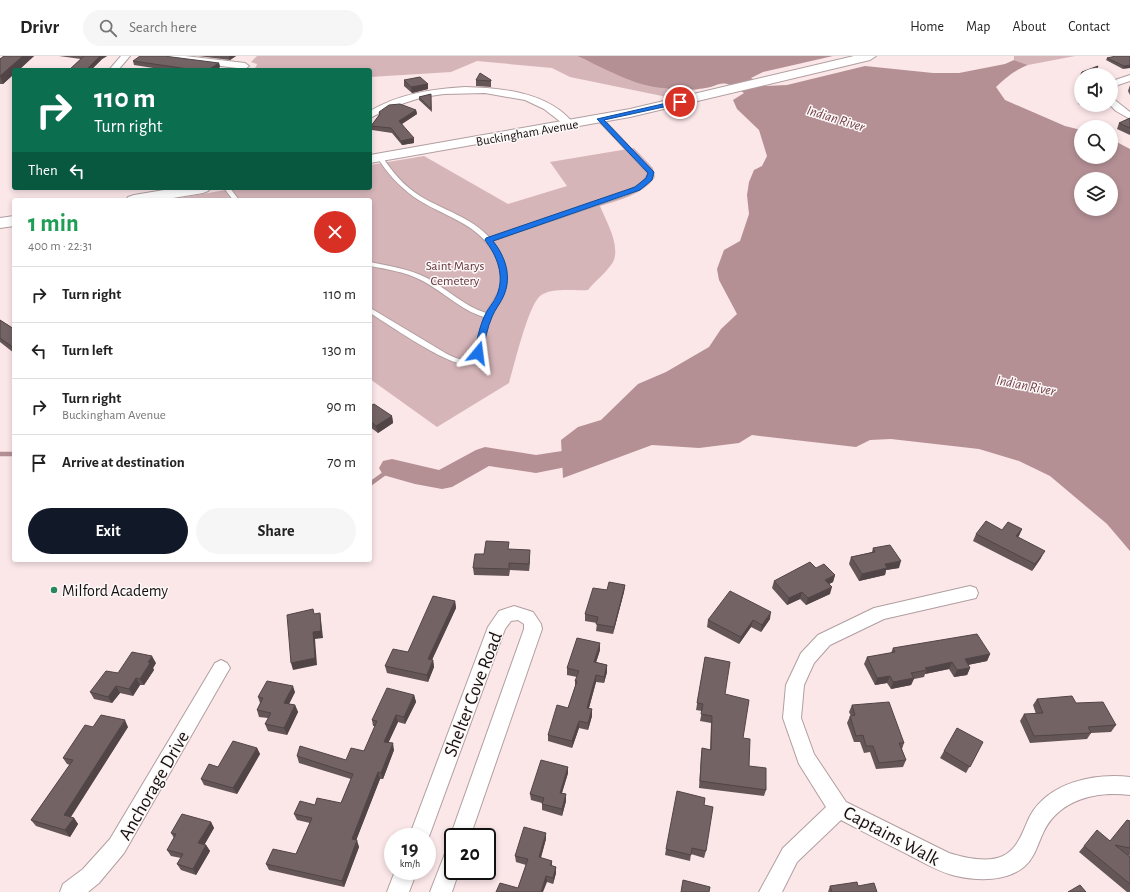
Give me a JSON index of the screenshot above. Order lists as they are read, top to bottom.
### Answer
{
  "streets": {
    "main road": ["Buckingham Avenue"],
    "street": ["Shelter Cove Road", "Anchorage Drive", "Captains Walk"]
  },
  "water": ["Indian River"],
  "parks": ["Saint Marys Cemetery"],
  "places": ["Milford Academy"],
  "page": {
    "header": "Drivr",
    "search": "Search here",
    "nav": [
      "Home",
      "Map",
      "About",
      "Contact"
    ],
    "turn": ["110 m", "Turn right"],
    "then": "Then",
    "heading": ["1 min", "400 m · 22:31"],
    "list": [
      {
        "name": "Turn right",
        "value": "110 m"
      },
      {
        "name": "Turn left",
        "value": "130 m"
      },
      {
        "name": "Turn right",
        "note": "Buckingham Avenue",
        "value": "90 m"
      },
      {
        "name": "Arrive at destination",
        "value": "70 m"
      }
    ],
    "buttons": ["Exit", "Share"],
    "speed": "19 km/h",
    "limit": "20"
  }
}
